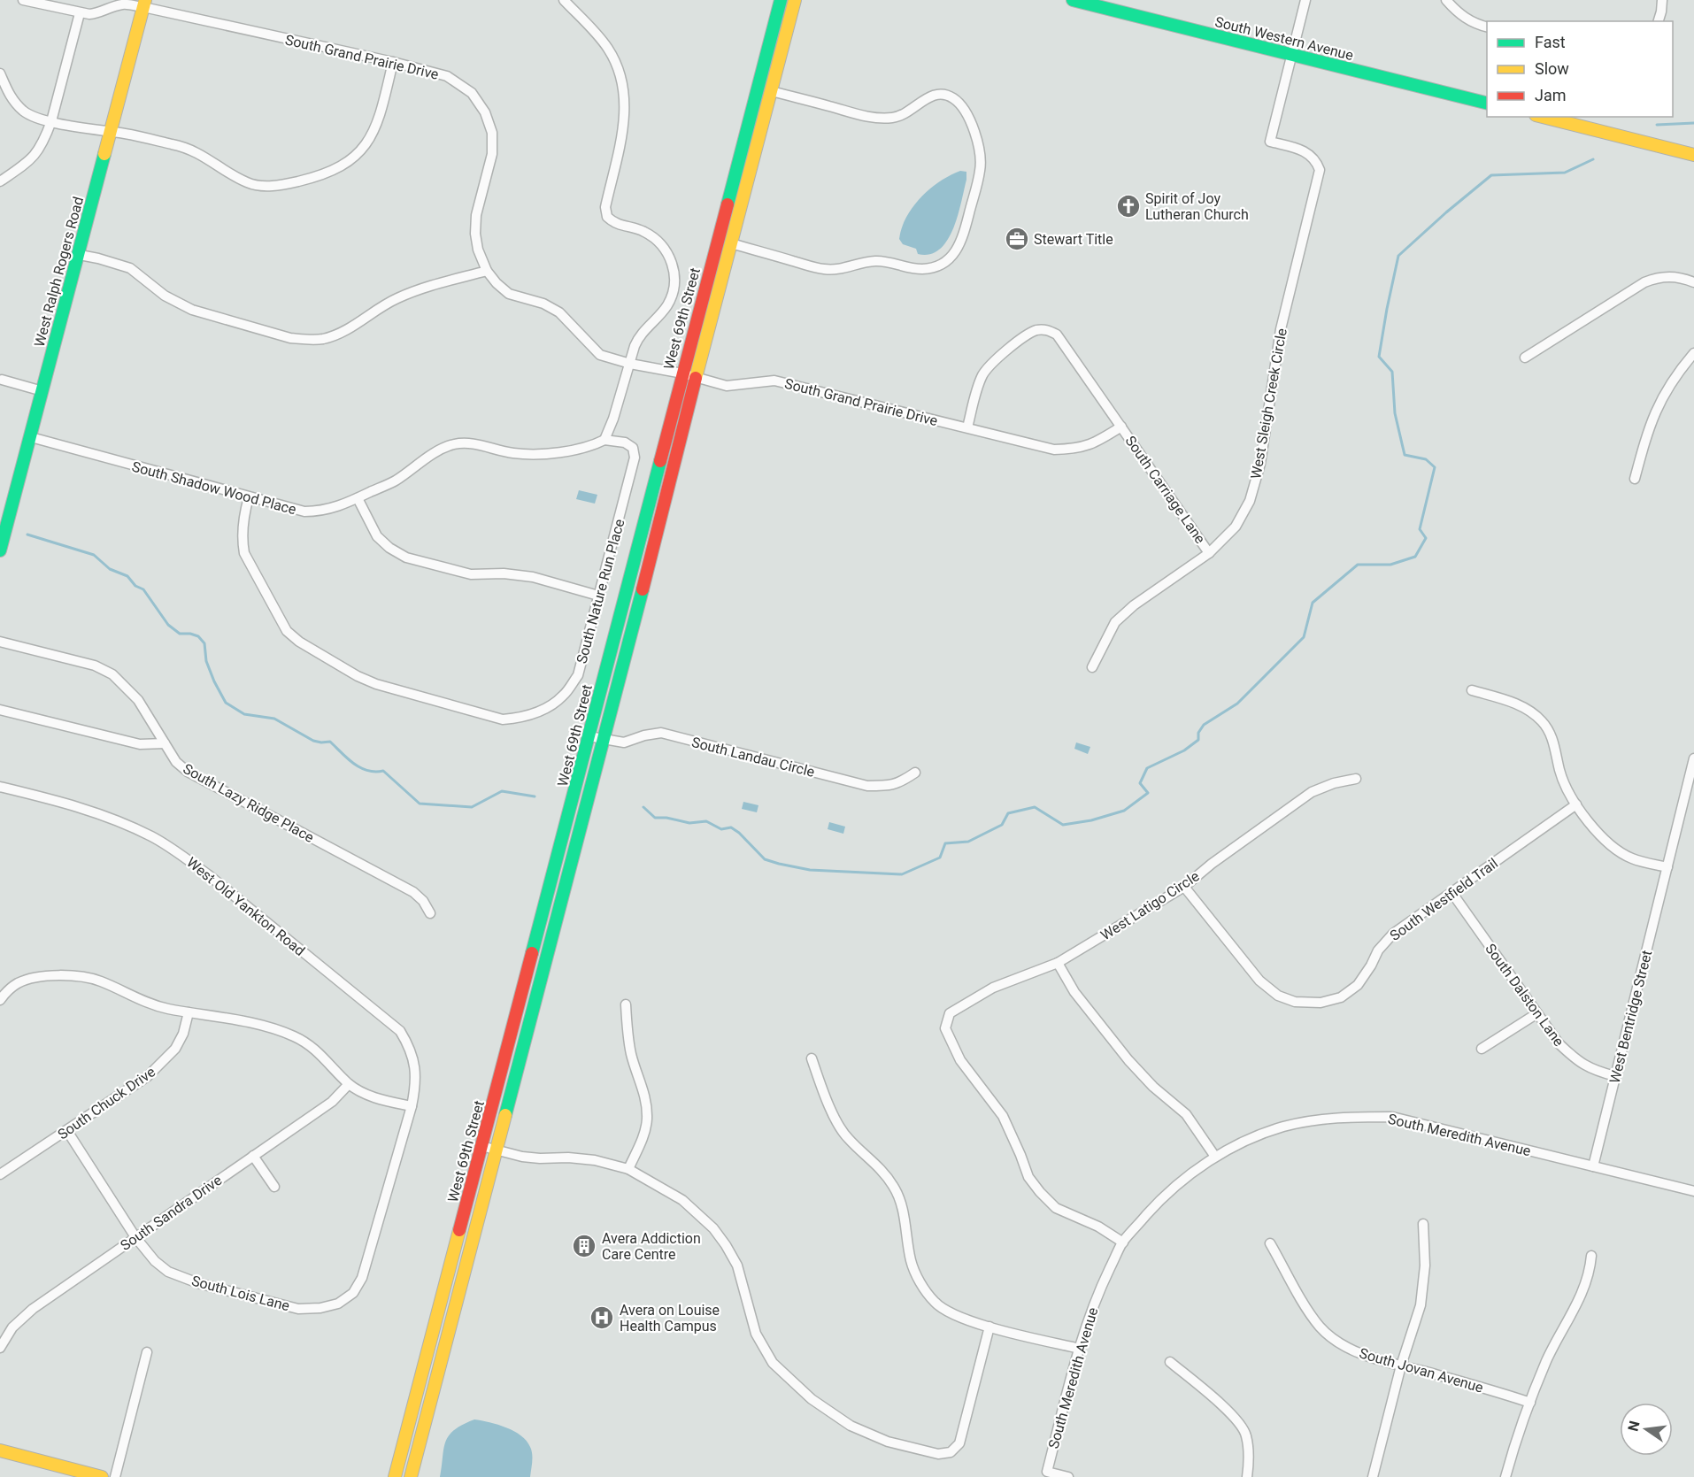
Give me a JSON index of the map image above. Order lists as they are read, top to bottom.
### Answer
{
  "streets": {
    "main road": ["South Western Avenue", "West Ralph Rogers Road", "West 69th Street"],
    "street": [
      "South Grand Prairie Drive",
      "West Sleigh Creek Circle",
      "South Shadow Wood Place",
      "South Carriage Lane",
      "South Nature Run Place",
      "South Landau Circle",
      "South Lazy Ridge Place",
      "South Westfield Trail",
      "West Latigo Circle",
      "West Old Yankton Road",
      "South Dalston Lane",
      "West Bentridge Street",
      "South Chuck Drive",
      "South Meredith Avenue",
      "South Sandra Drive",
      "South Lois Lane",
      "South Jovan Avenue"
    ]
  },
  "crossings": [
    ["South Western Avenue", "West Sleigh Creek Circle"],
    ["South Grand Prairie Drive", "West Ralph Rogers Road"],
    ["South Grand Prairie Drive", "West 69th Street"],
    ["South Grand Prairie Drive", "South Carriage Lane"],
    ["West Ralph Rogers Road", "South Shadow Wood Place"],
    ["West 69th Street", "South Landau Circle"],
    ["West Sleigh Creek Circle", "South Carriage Lane"],
    ["South Shadow Wood Place", "South Nature Run Place"],
    ["South Westfield Trail", "West Latigo Circle"],
    ["South Westfield Trail", "South Dalston Lane"],
    ["West Latigo Circle", "South Meredith Avenue"],
    ["West Old Yankton Road", "South Lois Lane"],
    ["South Dalston Lane", "West Bentridge Street"],
    ["West Bentridge Street", "South Meredith Avenue"],
    ["South Chuck Drive", "South Lois Lane"],
    ["South Sandra Drive", "South Lois Lane"]
  ],
  "places": {
    "church": ["Spirit of Joy Lutheran Church"],
    "office": ["Stewart Title"],
    "building": ["Avera Addiction Care Centre"],
    "hospital": ["Avera on Louise Health Campus"]
  },
  "legend": ["Fast", "Slow", "Jam"],
  "north": "left"
}
